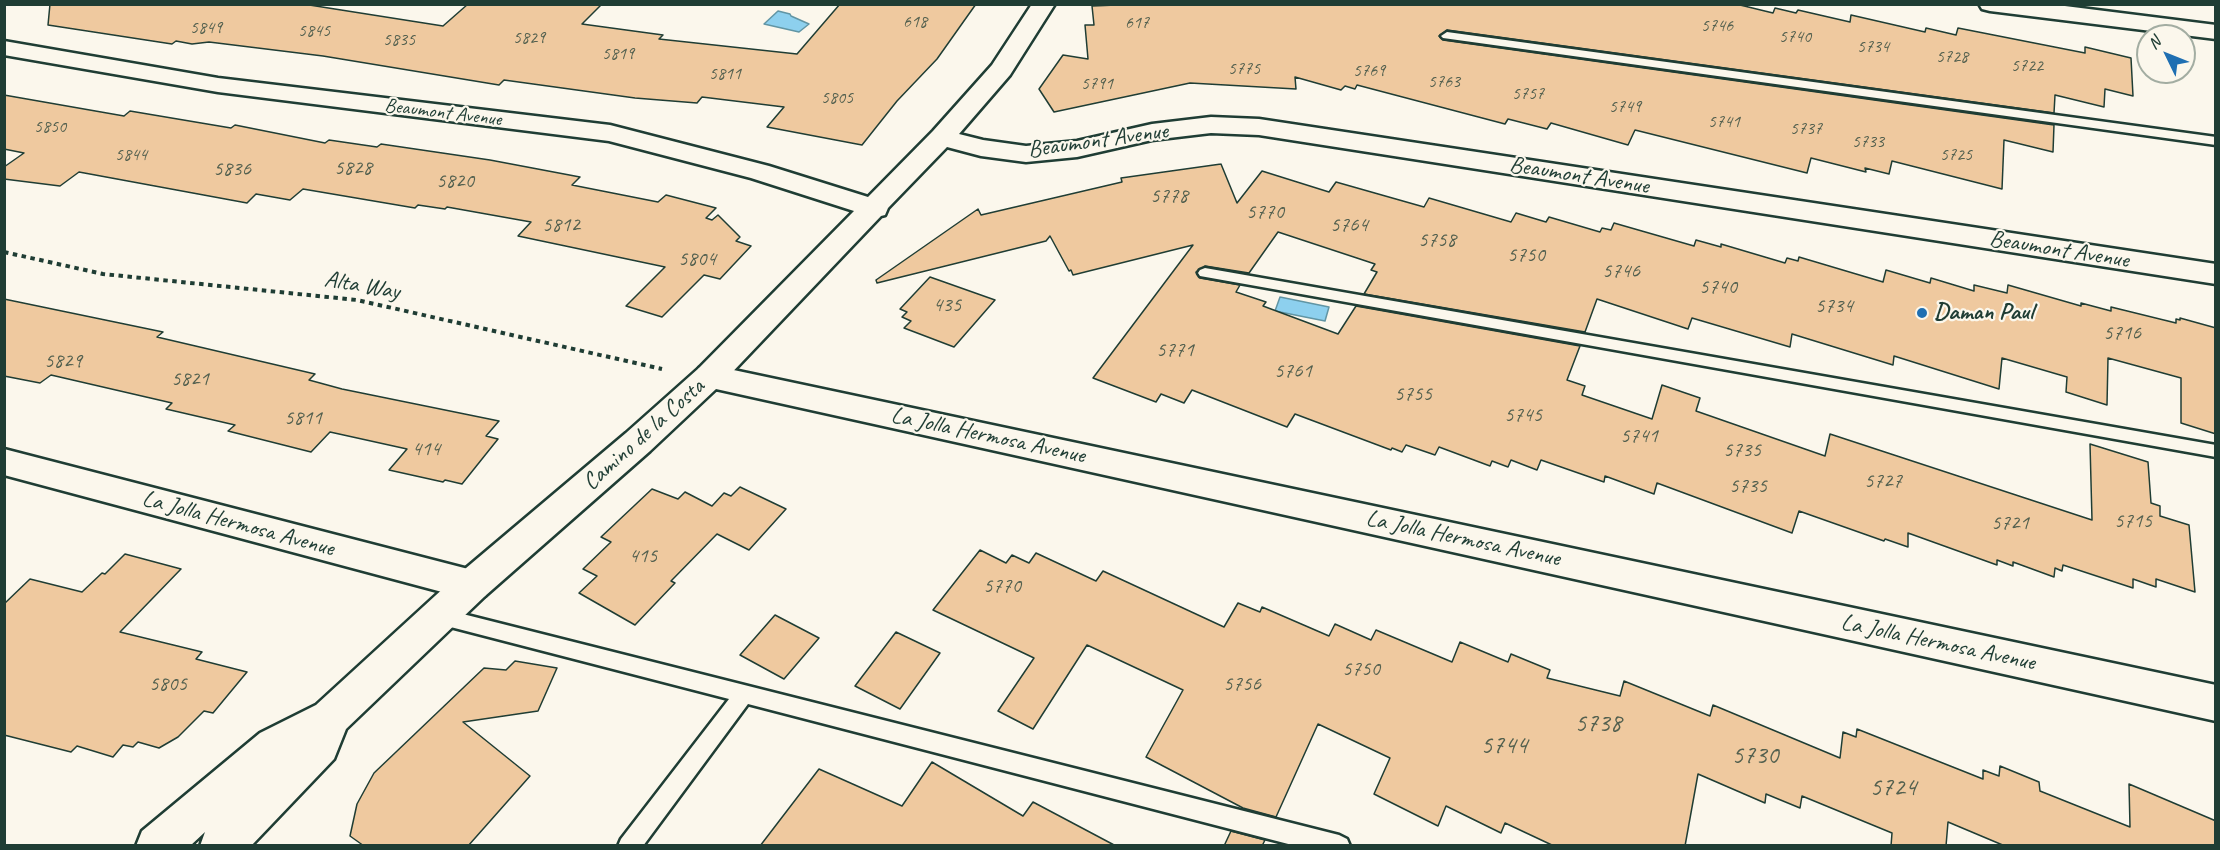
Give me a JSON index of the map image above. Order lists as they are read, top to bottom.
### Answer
{
  "streets": {
    "street": ["Beaumont Avenue", "Camino de la Costa", "La Jolla Hermosa Avenue"],
    "path": ["Alta Way"]
  },
  "crossings": [
    ["Beaumont Avenue", "Camino de la Costa"],
    ["Alta Way", "Camino de la Costa"],
    ["Alta Way", "La Jolla Hermosa Avenue"],
    ["Camino de la Costa", "La Jolla Hermosa Avenue"]
  ],
  "places": ["Daman Paul"],
  "house_numbers": [
    "618",
    "617",
    "5746",
    "5849",
    "5845",
    "5740",
    "5829",
    "5835",
    "5734",
    "5819",
    "5728",
    "5722",
    "5775",
    "5769",
    "5811",
    "5763",
    "5791",
    "5757",
    "5805",
    "5749",
    "5741",
    "5850",
    "5737",
    "5733",
    "5844",
    "5725",
    "5828",
    "5836",
    "5820",
    "5778",
    "5770",
    "5812",
    "5764",
    "5758",
    "5750",
    "5804",
    "5746",
    "5740",
    "435",
    "5734",
    "5716",
    "5771",
    "5829",
    "5761",
    "5821",
    "5755",
    "5745",
    "5811",
    "5741",
    "414",
    "5735",
    "5727",
    "5735",
    "5715",
    "5721",
    "415",
    "5770",
    "5750",
    "5805",
    "5756",
    "5738",
    "5744",
    "5730",
    "5724"
  ],
  "north": "top left"
}
